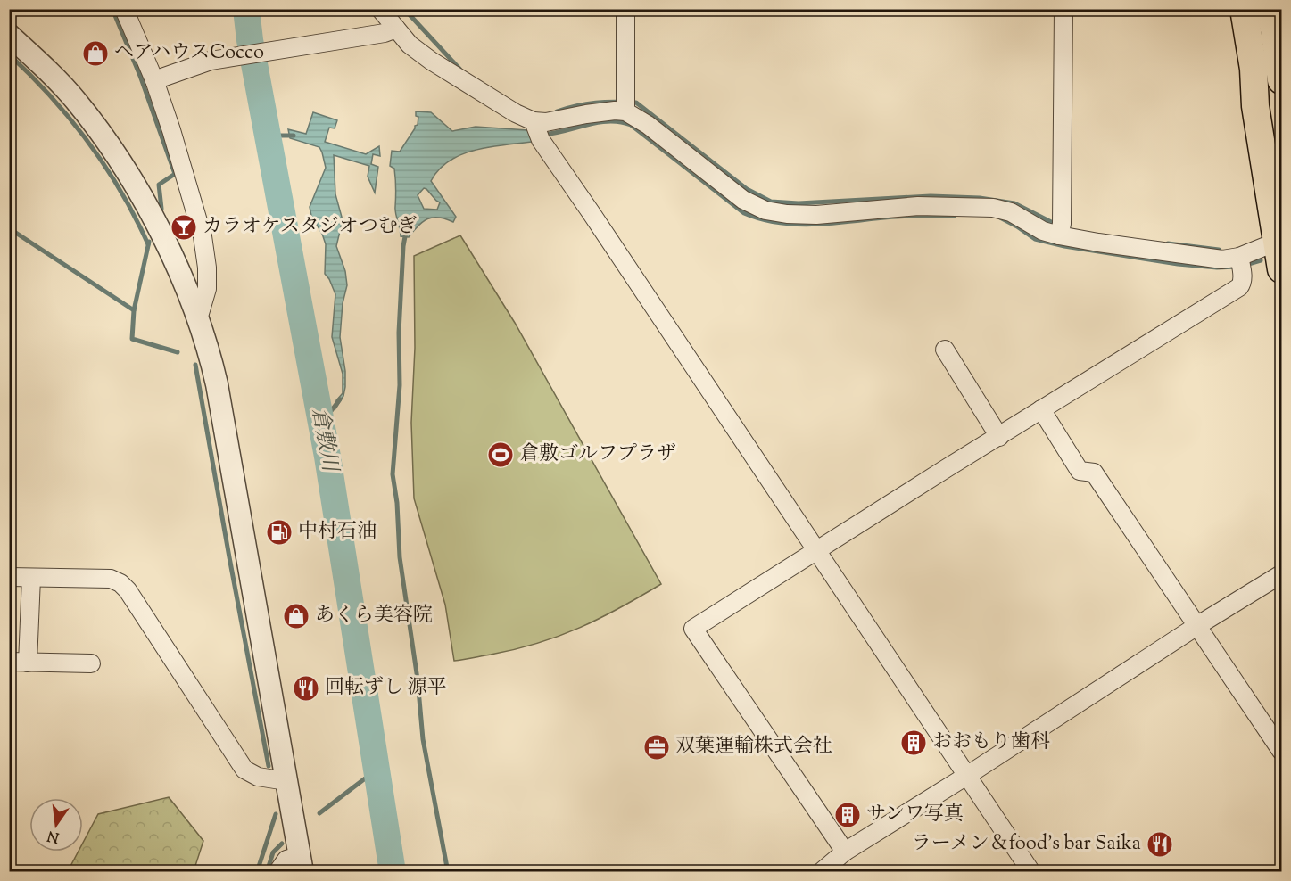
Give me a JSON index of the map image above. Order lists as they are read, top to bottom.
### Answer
{
  "water": ["倉敷川"],
  "places": {
    "shop": ["ヘアハウスCocco", "あくら美容院"],
    "bar": ["カラオケスタジオつむぎ"],
    "sports": ["倉敷ゴルフプラザ"],
    "fuel station": ["中村石油"],
    "restaurant": ["回転ずし 源平", "ラーメン＆food’s bar Saika"],
    "building": ["おおもり歯科", "サンワ写真"],
    "office": ["双葉運輸株式会社"]
  },
  "north": "bottom"
}
